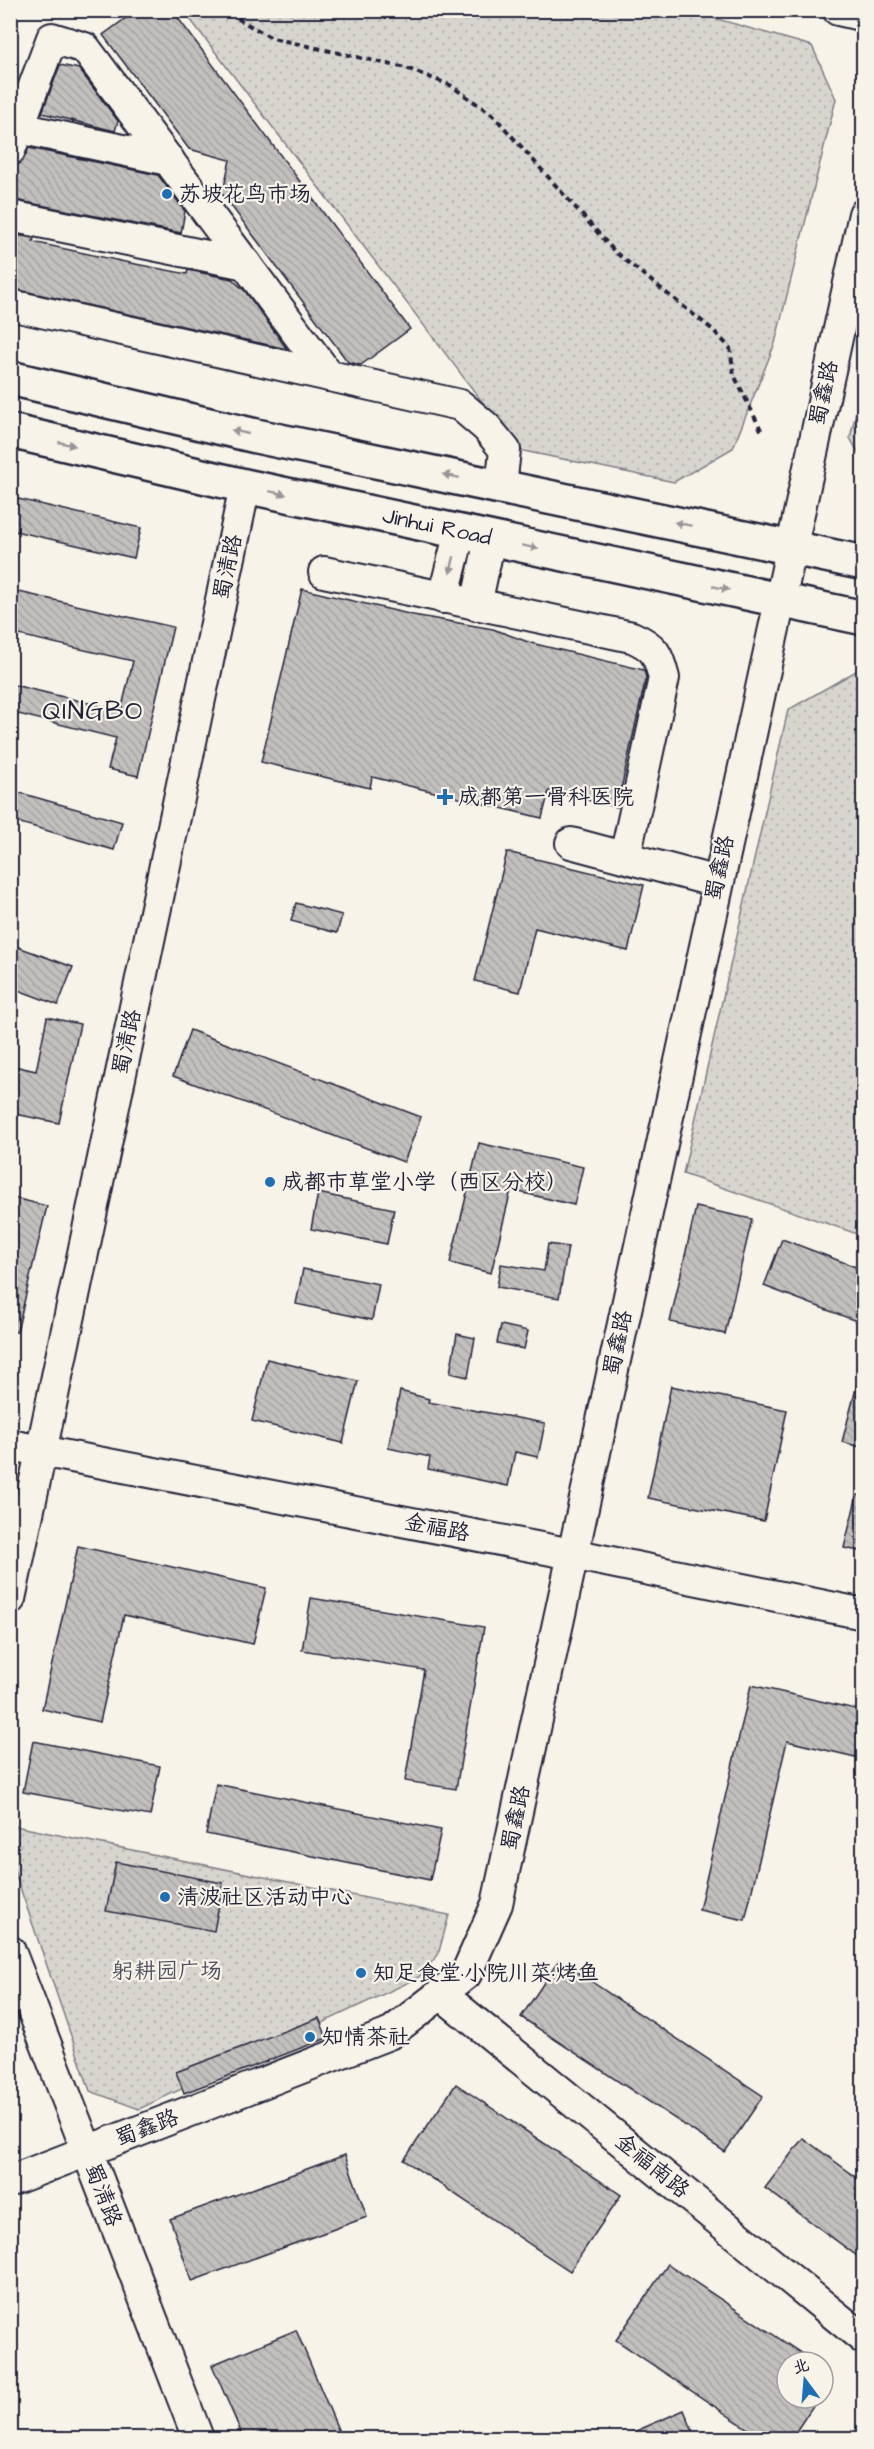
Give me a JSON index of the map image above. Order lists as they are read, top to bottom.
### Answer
{
  "streets": {
    "main road": ["Jinhui Road"],
    "street": [
      "蜀鑫路",
      "蜀清路",
      "金福路",
      "金福南路"
    ]
  },
  "crossings": [
    ["蜀鑫路", "Jinhui Road"],
    ["蜀鑫路", "蜀清路"],
    ["蜀鑫路", "金福路"],
    ["蜀鑫路", "金福南路"],
    ["Jinhui Road", "蜀清路"],
    ["蜀清路", "金福路"]
  ],
  "districts": ["QINGBO"],
  "parks": ["躬耕园广场"],
  "places": {
    "other": [
      "苏坡花鸟市场",
      "成都市草堂小学（西区分校）",
      "清波社区活动中心",
      "知足食堂·小院川菜·烤鱼",
      "知情茶社"
    ],
    "health": ["成都第一骨科医院"]
  },
  "north": "top"
}
